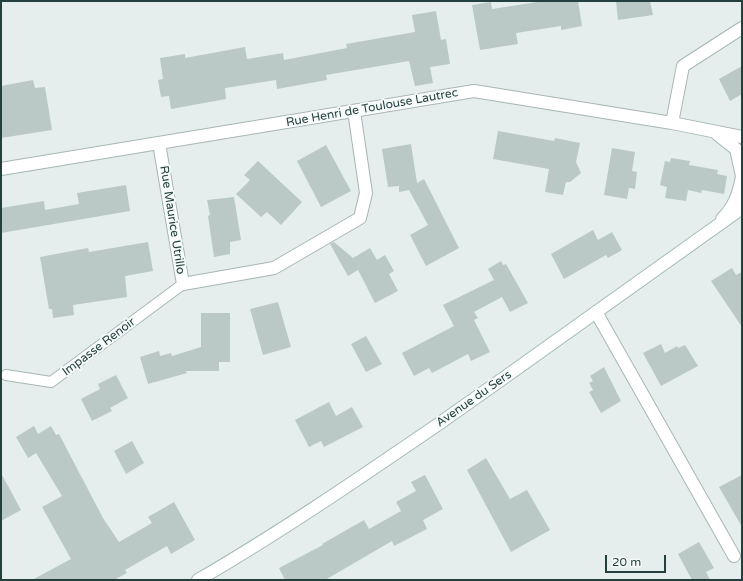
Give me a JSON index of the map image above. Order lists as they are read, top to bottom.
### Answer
{
  "streets": {
    "street": ["Rue Henri de Toulouse Lautrec", "Rue Maurice Utrillo", "Avenue du Sers"],
    "lane": ["Impasse Renoir"]
  },
  "crossings": [
    ["Rue Henri de Toulouse Lautrec", "Rue Maurice Utrillo"],
    ["Rue Maurice Utrillo", "Impasse Renoir"]
  ],
  "scale_bar": "20 m"
}
